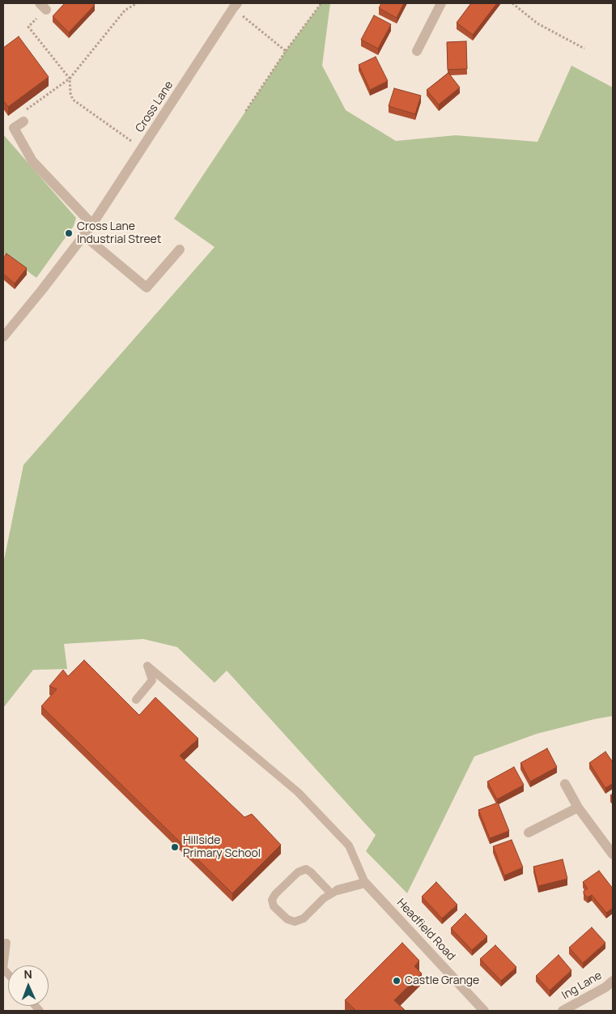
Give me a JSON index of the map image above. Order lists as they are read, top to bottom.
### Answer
{
  "streets": {
    "street": ["Cross Lane", "Headfield Road", "Ing Lane"]
  },
  "places": ["Cross Lane Industrial Street", "Hillside Primary School", "Castle Grange"],
  "north": "top"
}
